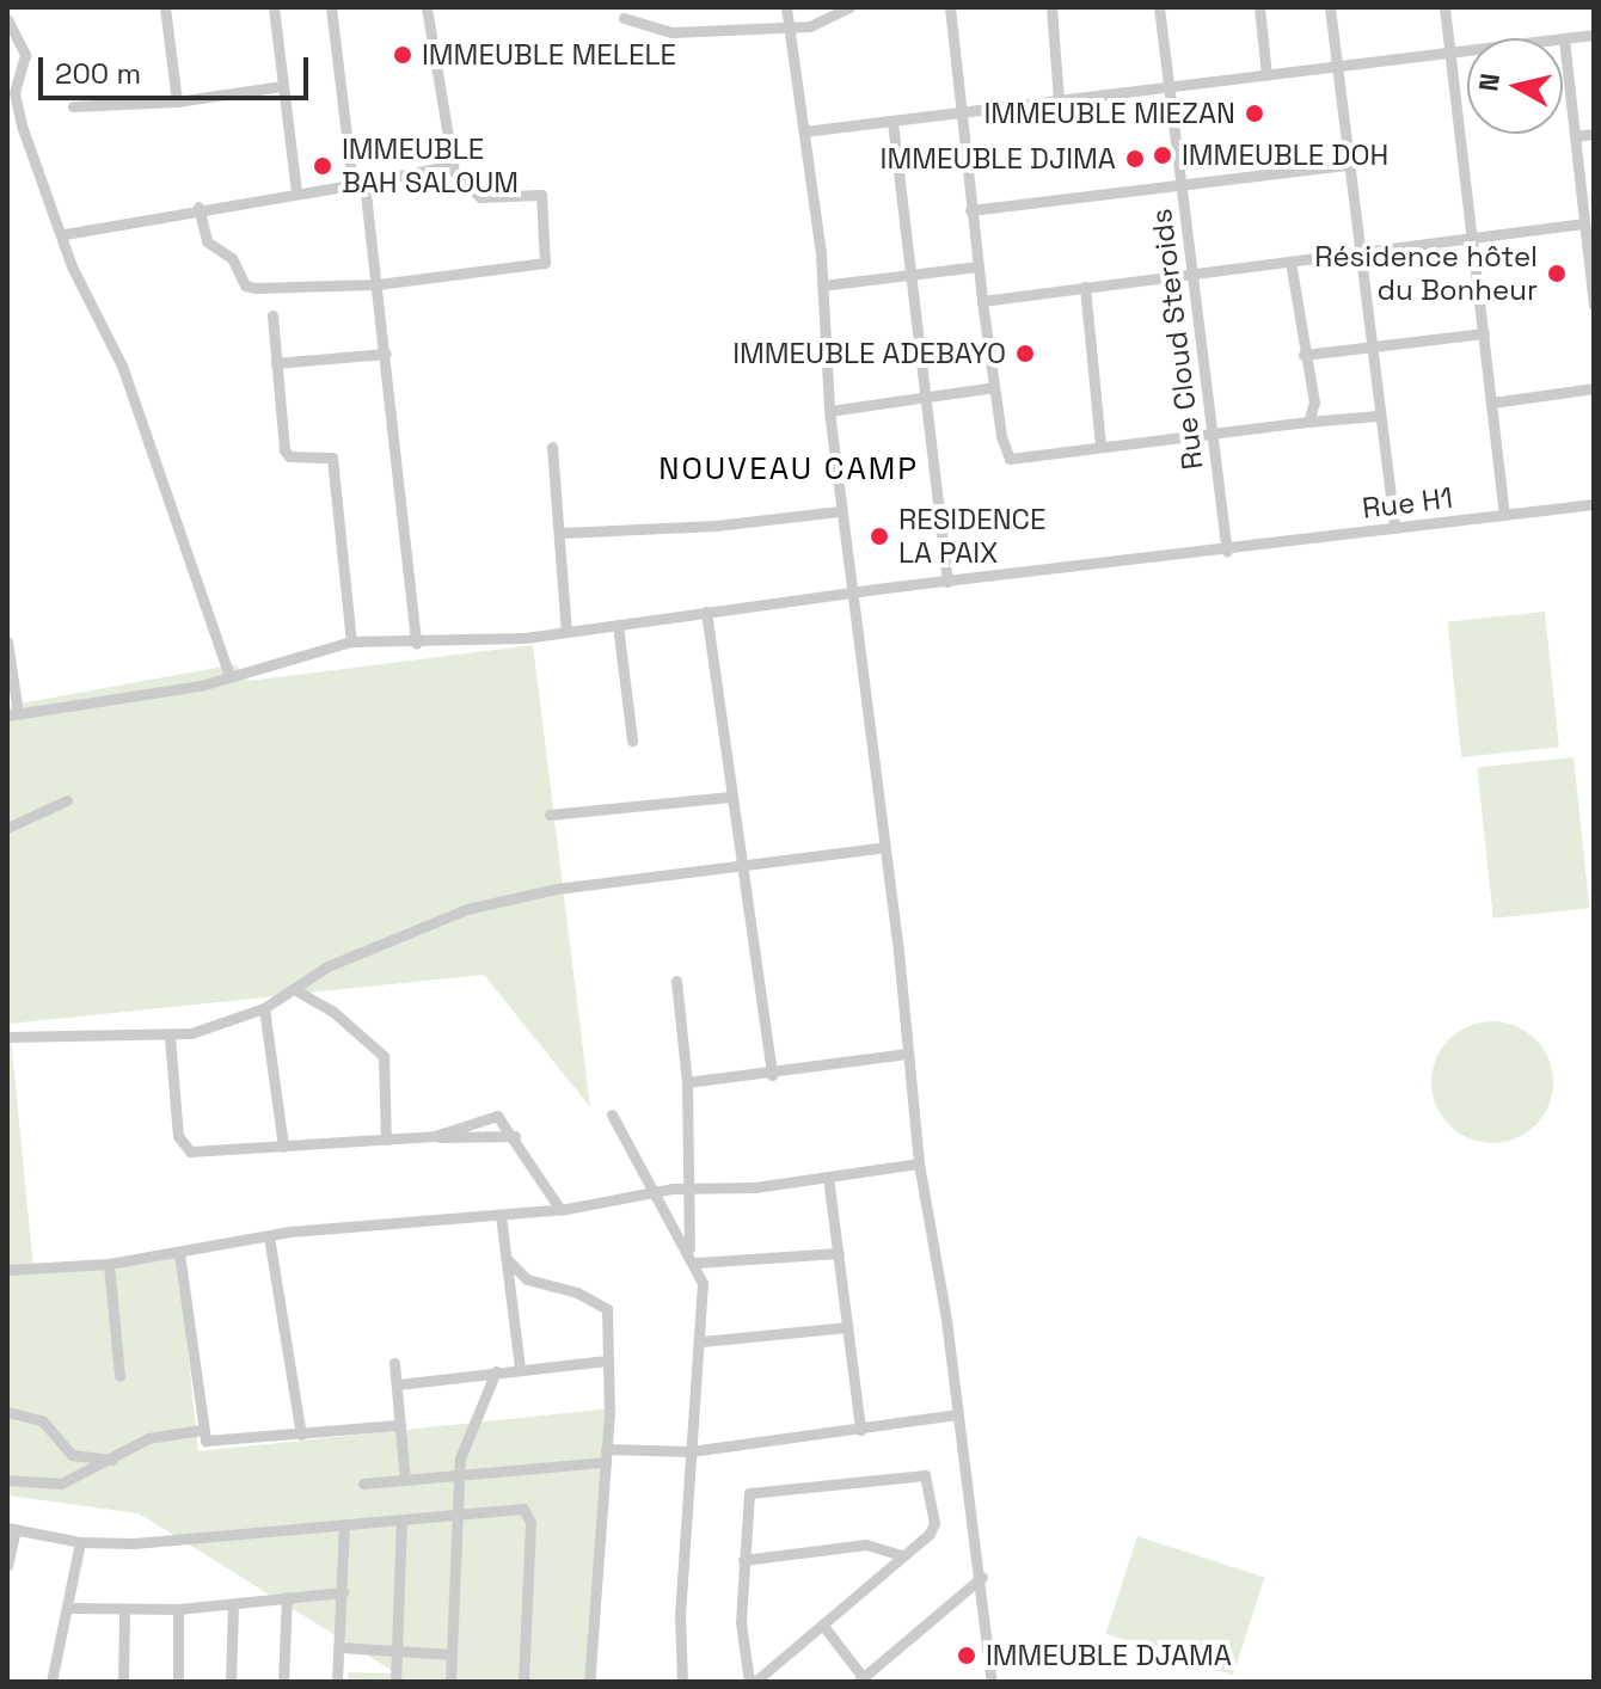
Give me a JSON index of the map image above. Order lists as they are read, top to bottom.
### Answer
{
  "streets": {
    "street": ["Rue Cloud Steroids", "Rue H1"]
  },
  "crossings": [
    ["Rue Cloud Steroids", "Rue H1"]
  ],
  "districts": ["NOUVEAU CAMP"],
  "places": [
    "IMMEUBLE MELELE",
    "IMMEUBLE MIEZAN",
    "IMMEUBLE DOH",
    "IMMEUBLE DJIMA",
    "IMMEUBLE BAH SALOUM",
    "Résidence hôtel du Bonheur",
    "IMMEUBLE ADEBAYO",
    "RESIDENCE LA PAIX",
    "IMMEUBLE DJAMA"
  ],
  "scale_bar": "200 m",
  "north": "left"
}
